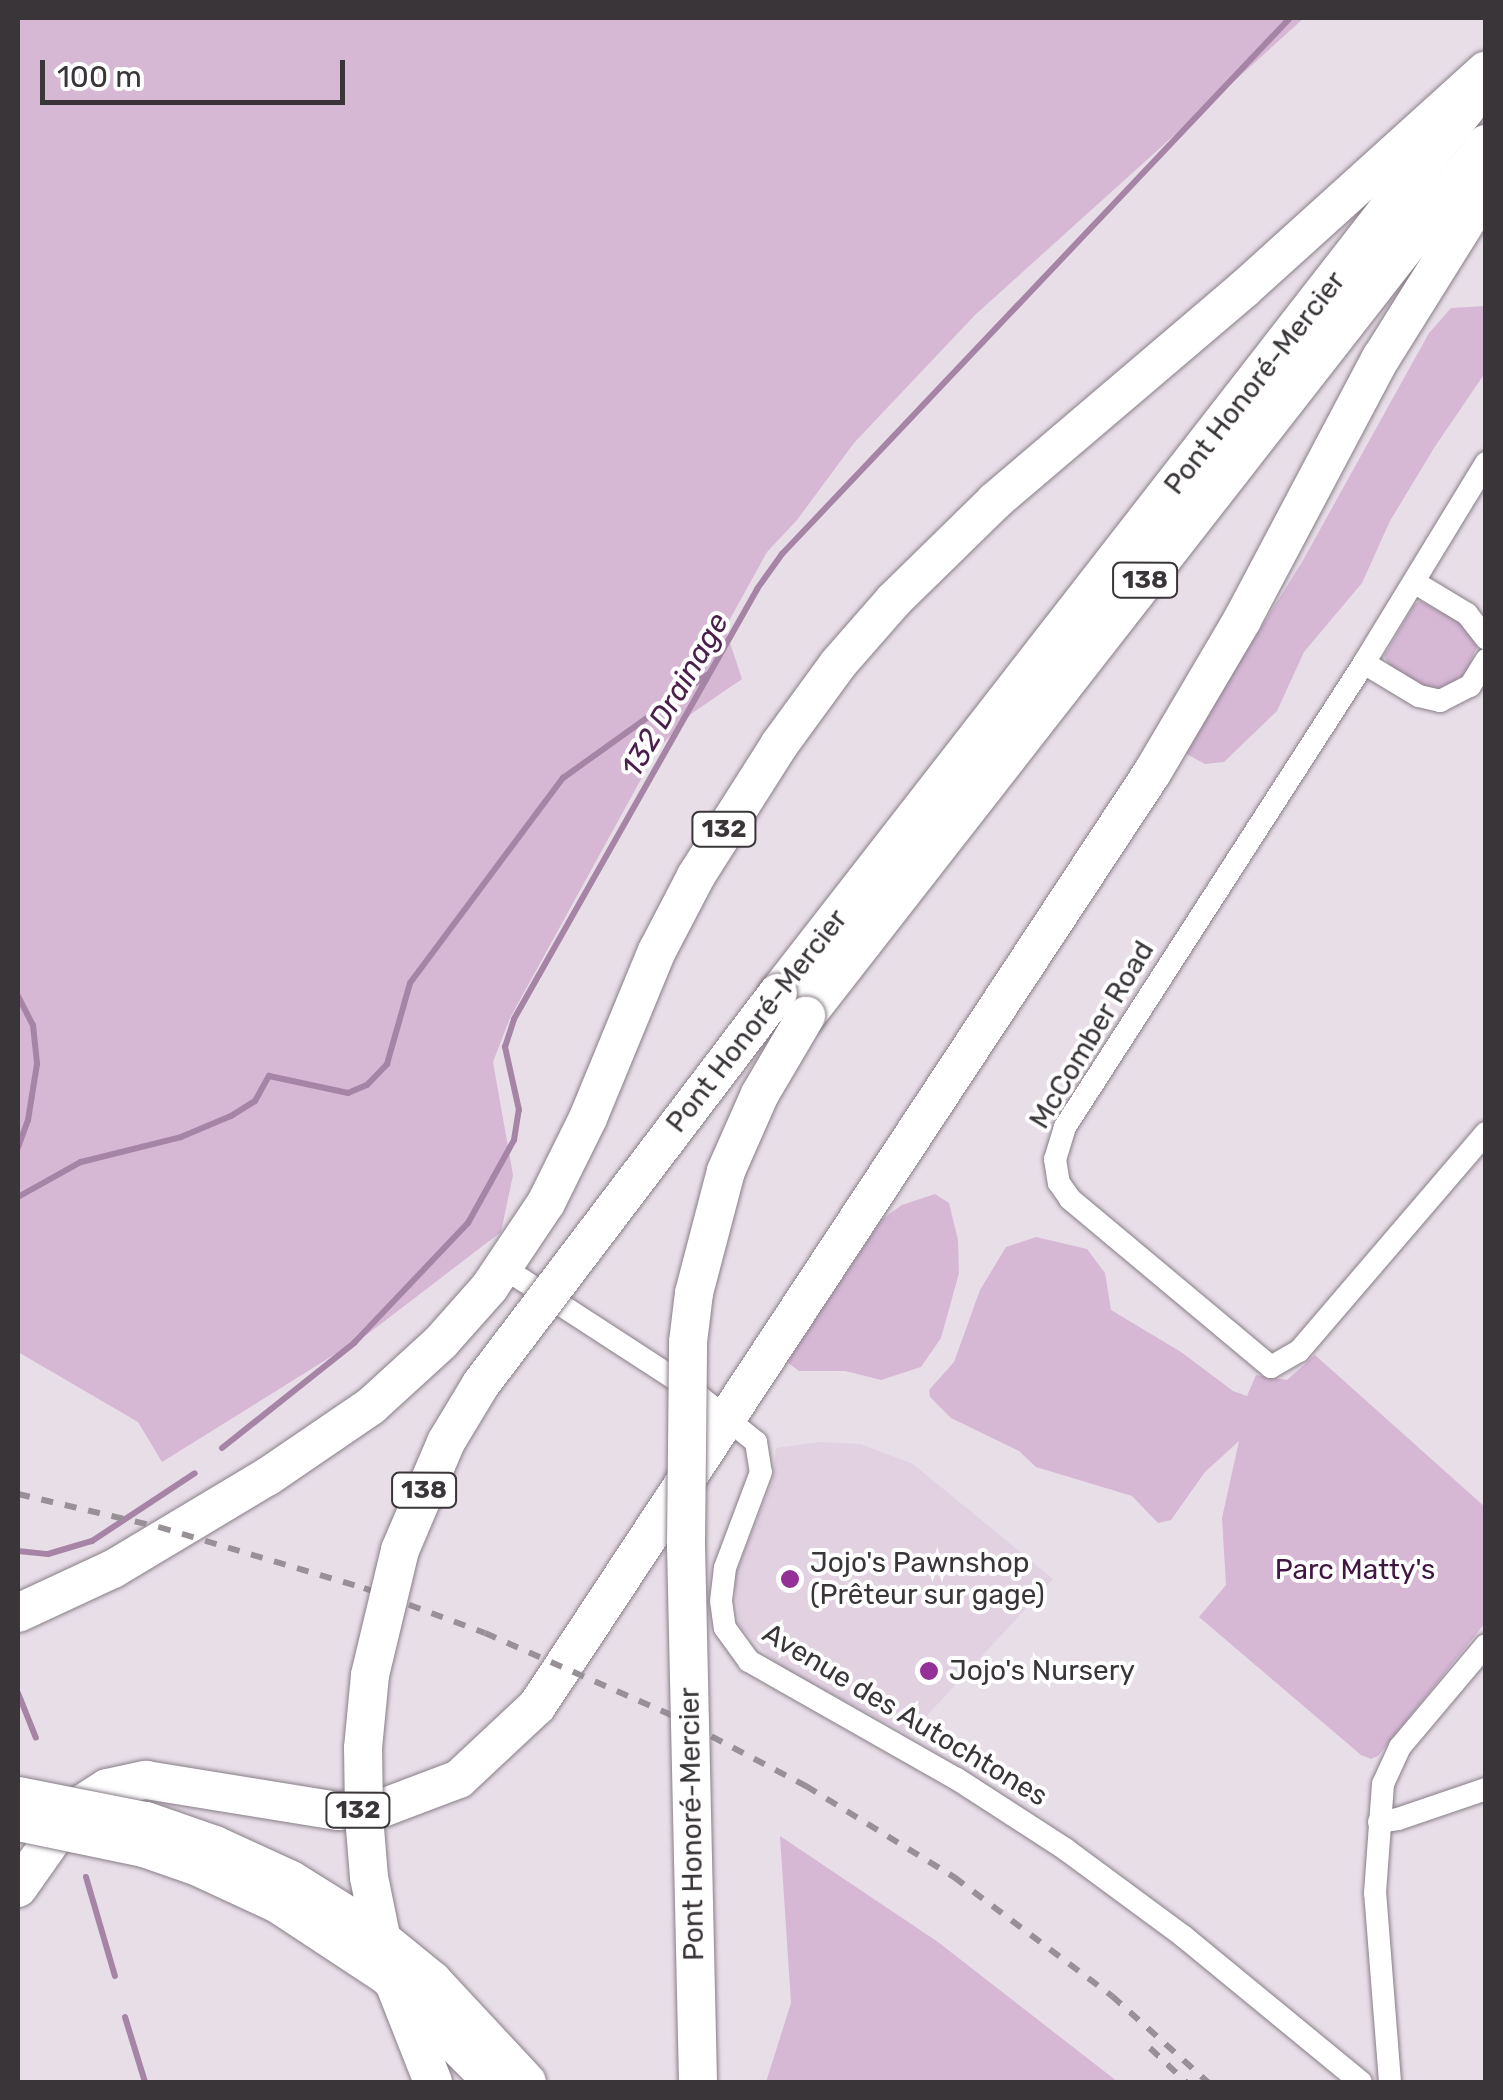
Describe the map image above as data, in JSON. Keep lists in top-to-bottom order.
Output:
{
  "streets": {
    "highway": ["Pont Honoré-Mercier", "138", "132"],
    "street": ["McComber Road", "Avenue des Autochtones"]
  },
  "crossings": [
    ["132", "Avenue des Autochtones"]
  ],
  "water": ["132 Drainage"],
  "parks": ["Parc Matty's"],
  "places": ["Jojo's Pawnshop (Prêteur sur gage)", "Jojo's Nursery"],
  "scale_bar": "100 m"
}
